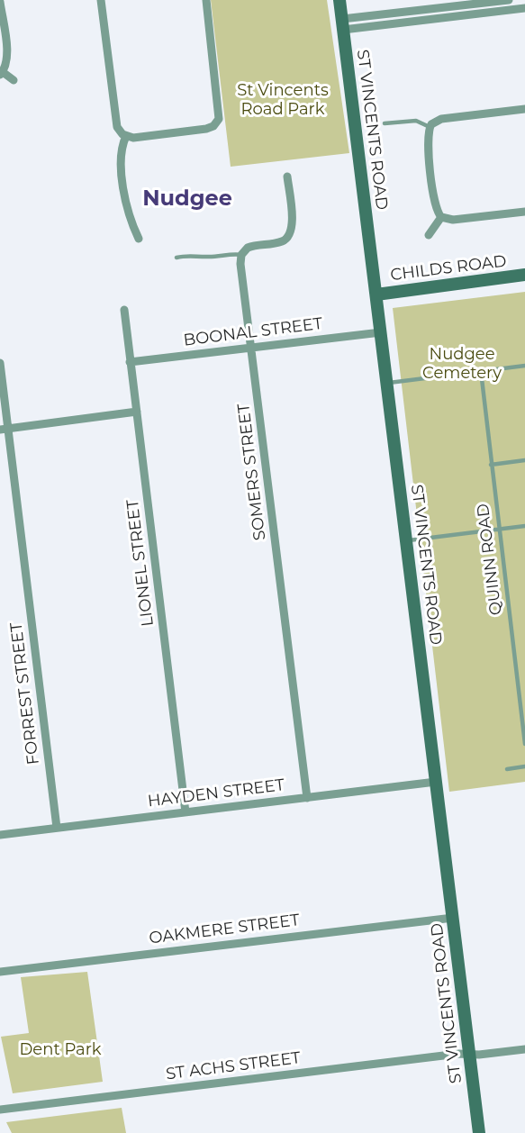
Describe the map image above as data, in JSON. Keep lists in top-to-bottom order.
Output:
{
  "streets": {
    "main road": ["ST VINCENTS ROAD", "CHILDS ROAD"],
    "street": [
      "BOONAL STREET",
      "SOMERS STREET",
      "LIONEL STREET",
      "FORREST STREET",
      "HAYDEN STREET",
      "OAKMERE STREET",
      "ST ACHS STREET"
    ],
    "lane": ["QUINN ROAD"]
  },
  "crossings": [
    ["ST VINCENTS ROAD", "CHILDS ROAD"],
    ["ST VINCENTS ROAD", "BOONAL STREET"],
    ["ST VINCENTS ROAD", "HAYDEN STREET"],
    ["ST VINCENTS ROAD", "OAKMERE STREET"],
    ["ST VINCENTS ROAD", "ST ACHS STREET"],
    ["BOONAL STREET", "SOMERS STREET"],
    ["BOONAL STREET", "LIONEL STREET"],
    ["SOMERS STREET", "HAYDEN STREET"],
    ["LIONEL STREET", "HAYDEN STREET"],
    ["FORREST STREET", "HAYDEN STREET"]
  ],
  "districts": ["Nudgee"],
  "parks": ["St Vincents Road Park", "Nudgee Cemetery", "Dent Park"]
}
